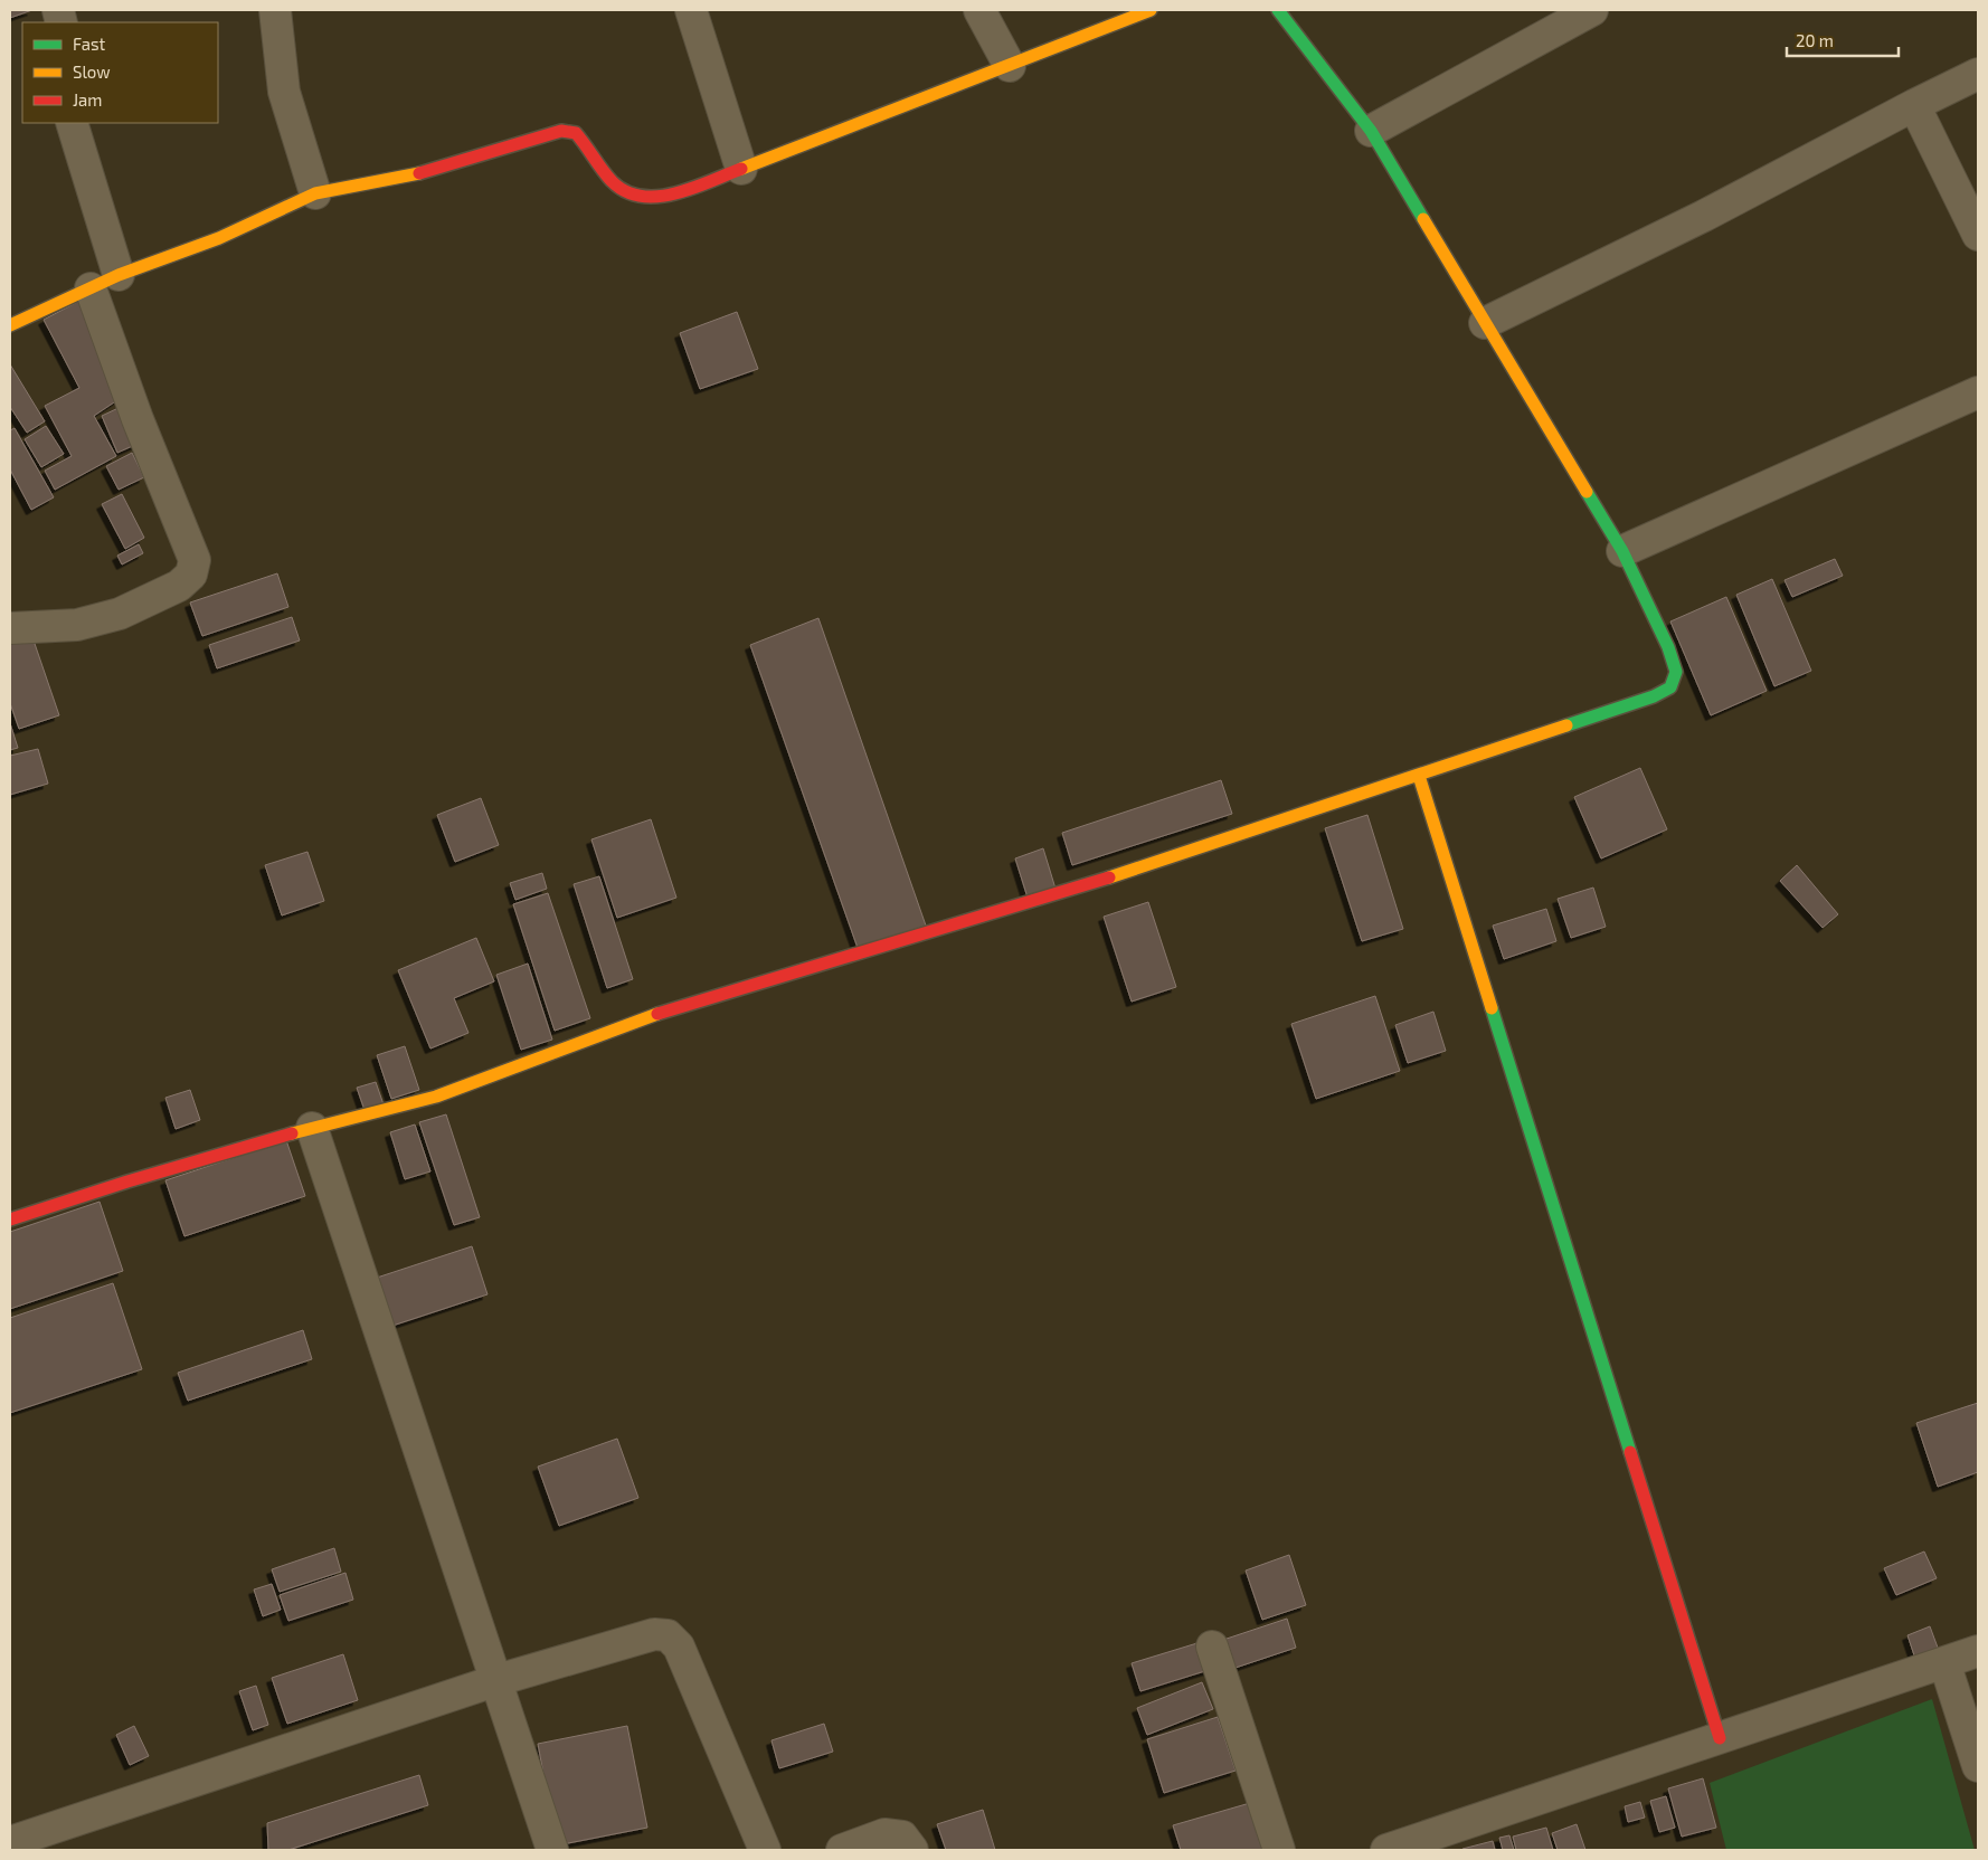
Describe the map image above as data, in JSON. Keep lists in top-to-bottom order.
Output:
{
  "legend": ["Fast", "Slow", "Jam"],
  "scale_bar": "20 m"
}
